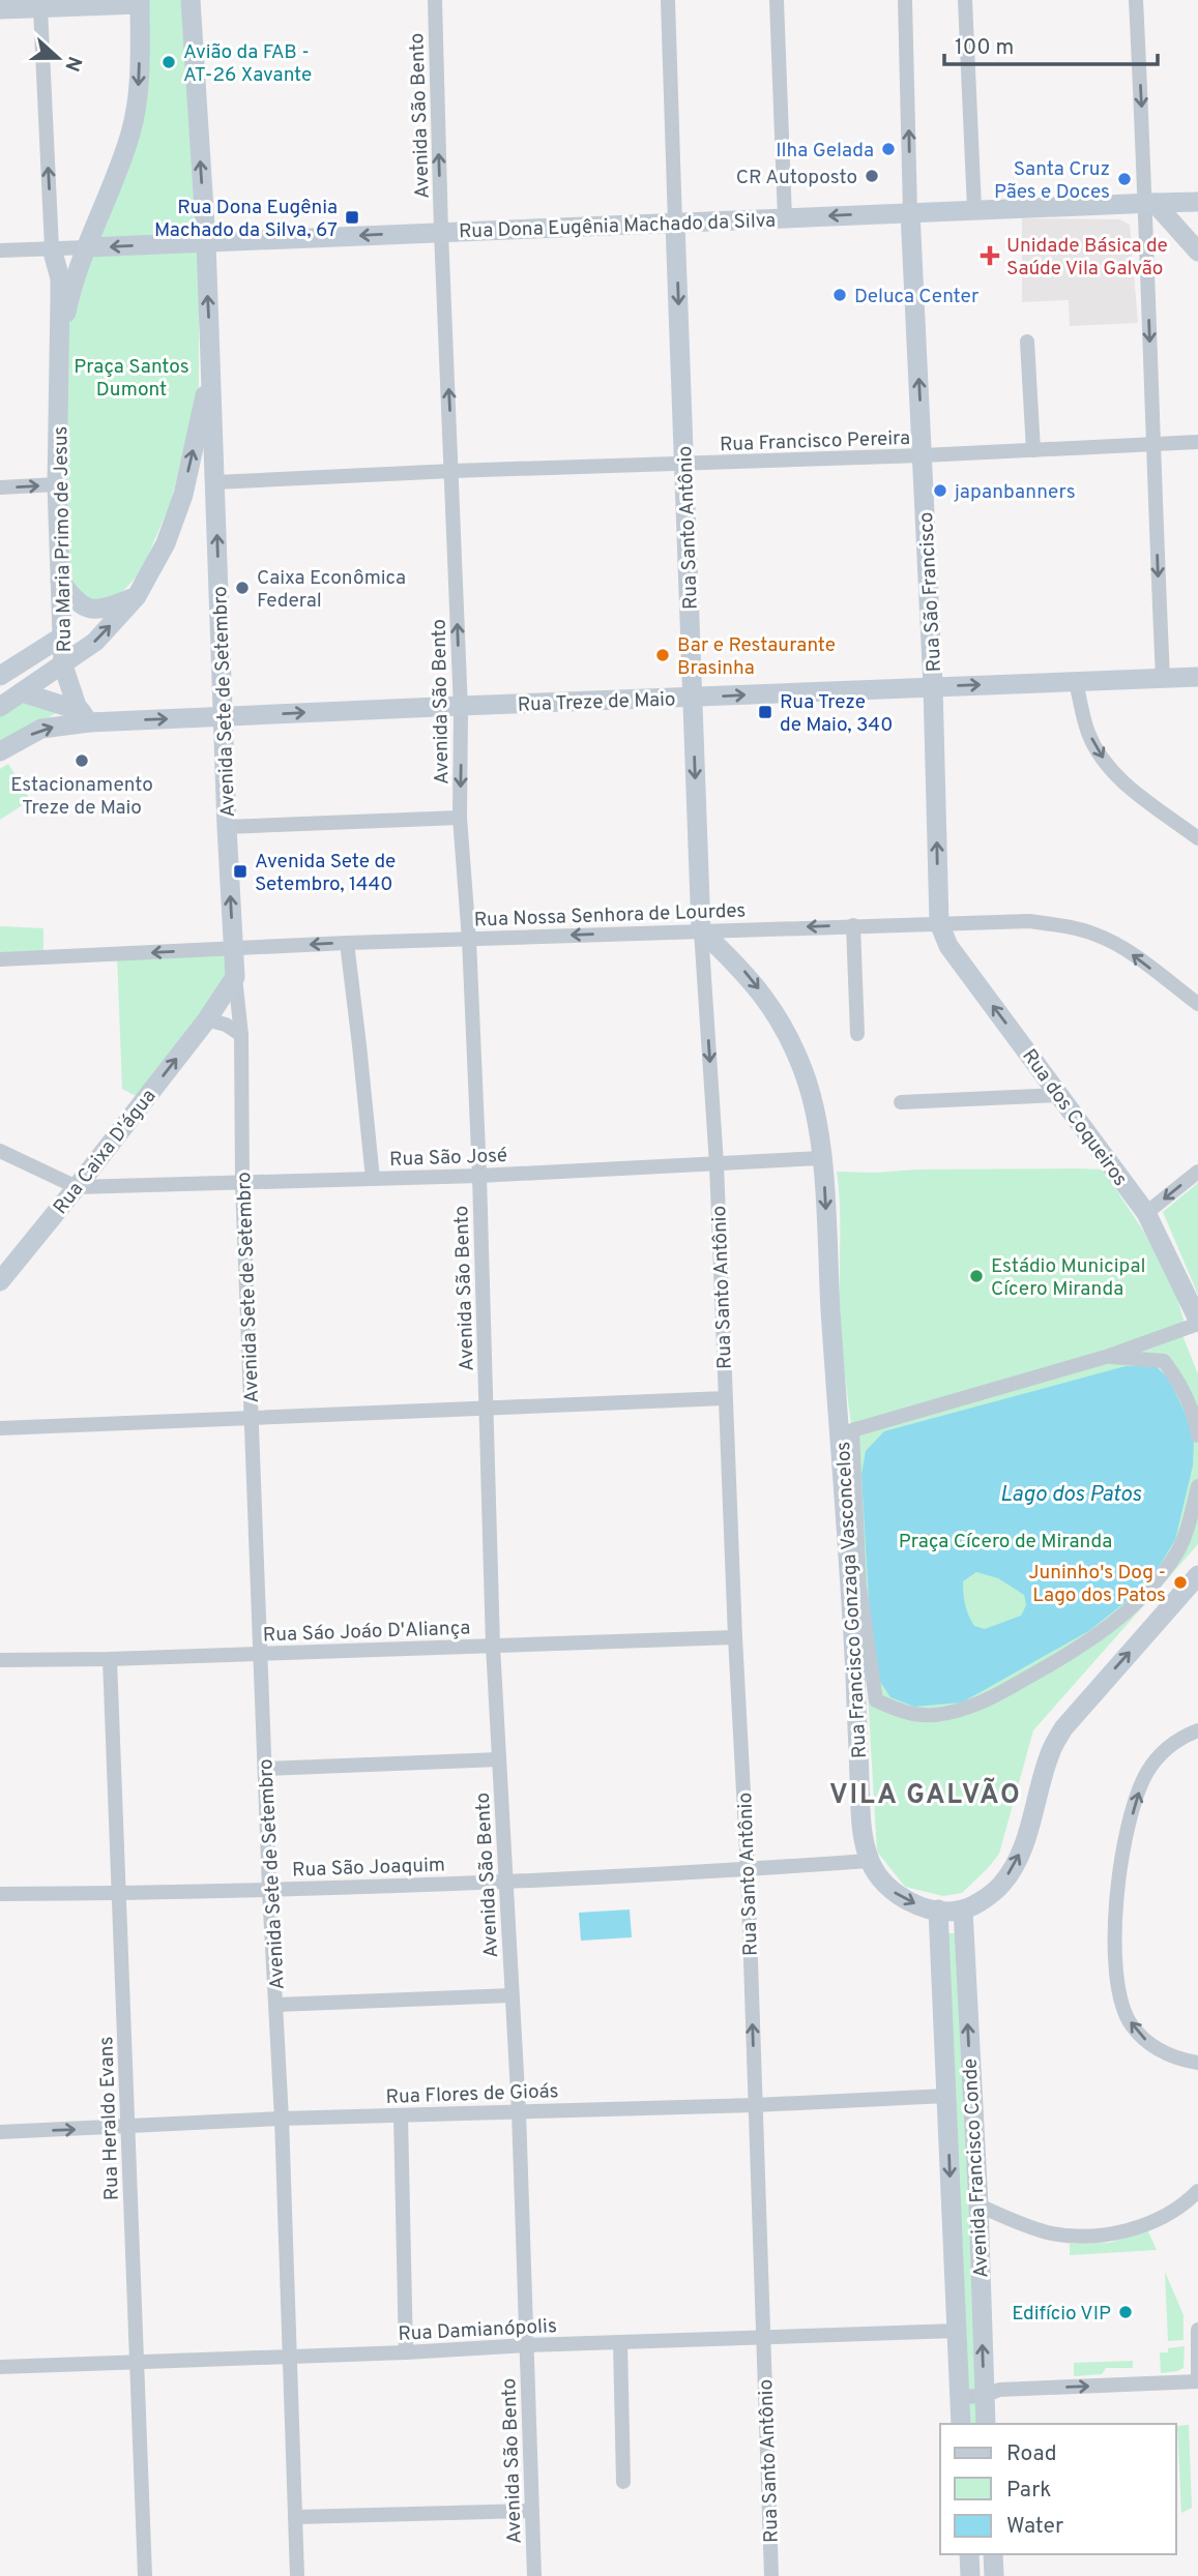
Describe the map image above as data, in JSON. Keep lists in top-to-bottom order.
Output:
{
  "streets": {
    "street": [
      "Avenida São Bento",
      "Rua Dona Eugênia Machado da Silva",
      "Rua Francisco Pereira",
      "Rua Santo Antônio",
      "Rua Maria Primo de Jesus",
      "Rua São Francisco",
      "Rua Treze de Maio",
      "Avenida Sete de Setembro",
      "Rua Nossa Senhora de Lourdes",
      "Rua dos Coqueiros",
      "Rua Caixa D'água",
      "Rua São José",
      "Rua Francisco Gonzaga Vasconcelos",
      "Rua Sáo Joáo D'Aliança",
      "Rua São Joaquim",
      "Rua Flores de Gioás",
      "Rua Heraldo Evans",
      "Avenida Francisco Conde",
      "Rua Damianópolis"
    ]
  },
  "crossings": [
    ["Avenida São Bento", "Rua Dona Eugênia Machado da Silva"],
    ["Avenida São Bento", "Rua Francisco Pereira"],
    ["Avenida São Bento", "Rua Treze de Maio"],
    ["Avenida São Bento", "Rua Nossa Senhora de Lourdes"],
    ["Avenida São Bento", "Rua São José"],
    ["Avenida São Bento", "Rua Sáo Joáo D'Aliança"],
    ["Avenida São Bento", "Rua São Joaquim"],
    ["Avenida São Bento", "Rua Flores de Gioás"],
    ["Avenida São Bento", "Rua Damianópolis"],
    ["Rua Dona Eugênia Machado da Silva", "Rua Santo Antônio"],
    ["Rua Dona Eugênia Machado da Silva", "Rua São Francisco"],
    ["Rua Dona Eugênia Machado da Silva", "Avenida Sete de Setembro"],
    ["Rua Francisco Pereira", "Rua Santo Antônio"],
    ["Rua Francisco Pereira", "Rua São Francisco"],
    ["Rua Francisco Pereira", "Avenida Sete de Setembro"],
    ["Rua Santo Antônio", "Rua Treze de Maio"],
    ["Rua Santo Antônio", "Rua Nossa Senhora de Lourdes"],
    ["Rua Santo Antônio", "Rua São José"],
    ["Rua Santo Antônio", "Rua Francisco Gonzaga Vasconcelos"],
    ["Rua Santo Antônio", "Rua Sáo Joáo D'Aliança"],
    ["Rua Santo Antônio", "Rua São Joaquim"],
    ["Rua Santo Antônio", "Rua Flores de Gioás"],
    ["Rua Santo Antônio", "Rua Damianópolis"],
    ["Rua Maria Primo de Jesus", "Rua Treze de Maio"],
    ["Rua São Francisco", "Rua Treze de Maio"],
    ["Rua São Francisco", "Rua Nossa Senhora de Lourdes"],
    ["Rua São Francisco", "Rua dos Coqueiros"],
    ["Rua Treze de Maio", "Avenida Sete de Setembro"],
    ["Avenida Sete de Setembro", "Rua Nossa Senhora de Lourdes"],
    ["Avenida Sete de Setembro", "Rua Caixa D'água"],
    ["Avenida Sete de Setembro", "Rua São José"],
    ["Avenida Sete de Setembro", "Rua Sáo Joáo D'Aliança"],
    ["Avenida Sete de Setembro", "Rua São Joaquim"],
    ["Avenida Sete de Setembro", "Rua Flores de Gioás"],
    ["Avenida Sete de Setembro", "Rua Damianópolis"],
    ["Rua Nossa Senhora de Lourdes", "Rua dos Coqueiros"],
    ["Rua Nossa Senhora de Lourdes", "Rua Francisco Gonzaga Vasconcelos"],
    ["Rua Caixa D'água", "Rua São José"],
    ["Rua São José", "Rua Francisco Gonzaga Vasconcelos"],
    ["Rua Francisco Gonzaga Vasconcelos", "Rua São Joaquim"],
    ["Rua Francisco Gonzaga Vasconcelos", "Avenida Francisco Conde"],
    ["Rua Sáo Joáo D'Aliança", "Rua Heraldo Evans"],
    ["Rua São Joaquim", "Rua Heraldo Evans"],
    ["Rua Flores de Gioás", "Rua Heraldo Evans"],
    ["Rua Flores de Gioás", "Avenida Francisco Conde"],
    ["Rua Heraldo Evans", "Rua Damianópolis"],
    ["Avenida Francisco Conde", "Rua Damianópolis"]
  ],
  "one_way": [
    "Rua Dona Eugênia Machado da Silva",
    "Rua Nossa Senhora de Lourdes",
    "Rua dos Coqueiros",
    "Rua Caixa D'água",
    "Rua Francisco Gonzaga Vasconcelos"
  ],
  "districts": ["VILA GALVÃO"],
  "water": ["Lago dos Patos"],
  "parks": ["Praça Santos Dumont", "Praça Cícero de Miranda"],
  "places": {
    "other": [
      "Avião da FAB - AT-26 Xavante",
      "Ilha Gelada",
      "CR Autoposto",
      "Santa Cruz Pães e Doces",
      "Deluca Center",
      "japanbanners",
      "Caixa Econômica Federal",
      "Bar e Restaurante Brasinha",
      "Estacionamento Treze de Maio",
      "Estádio Municipal Cícero Miranda",
      "Juninho's Dog - Lago dos Patos",
      "Edifício VIP"
    ],
    "transit": ["Rua Dona Eugênia Machado da Silva, 67", "Rua Treze de Maio, 340", "Avenida Sete de Setembro, 1440"],
    "health": ["Unidade Básica de Saúde Vila Galvão"]
  },
  "legend": ["Road", "Park", "Water"],
  "scale_bar": "100 m",
  "north": "right"
}
